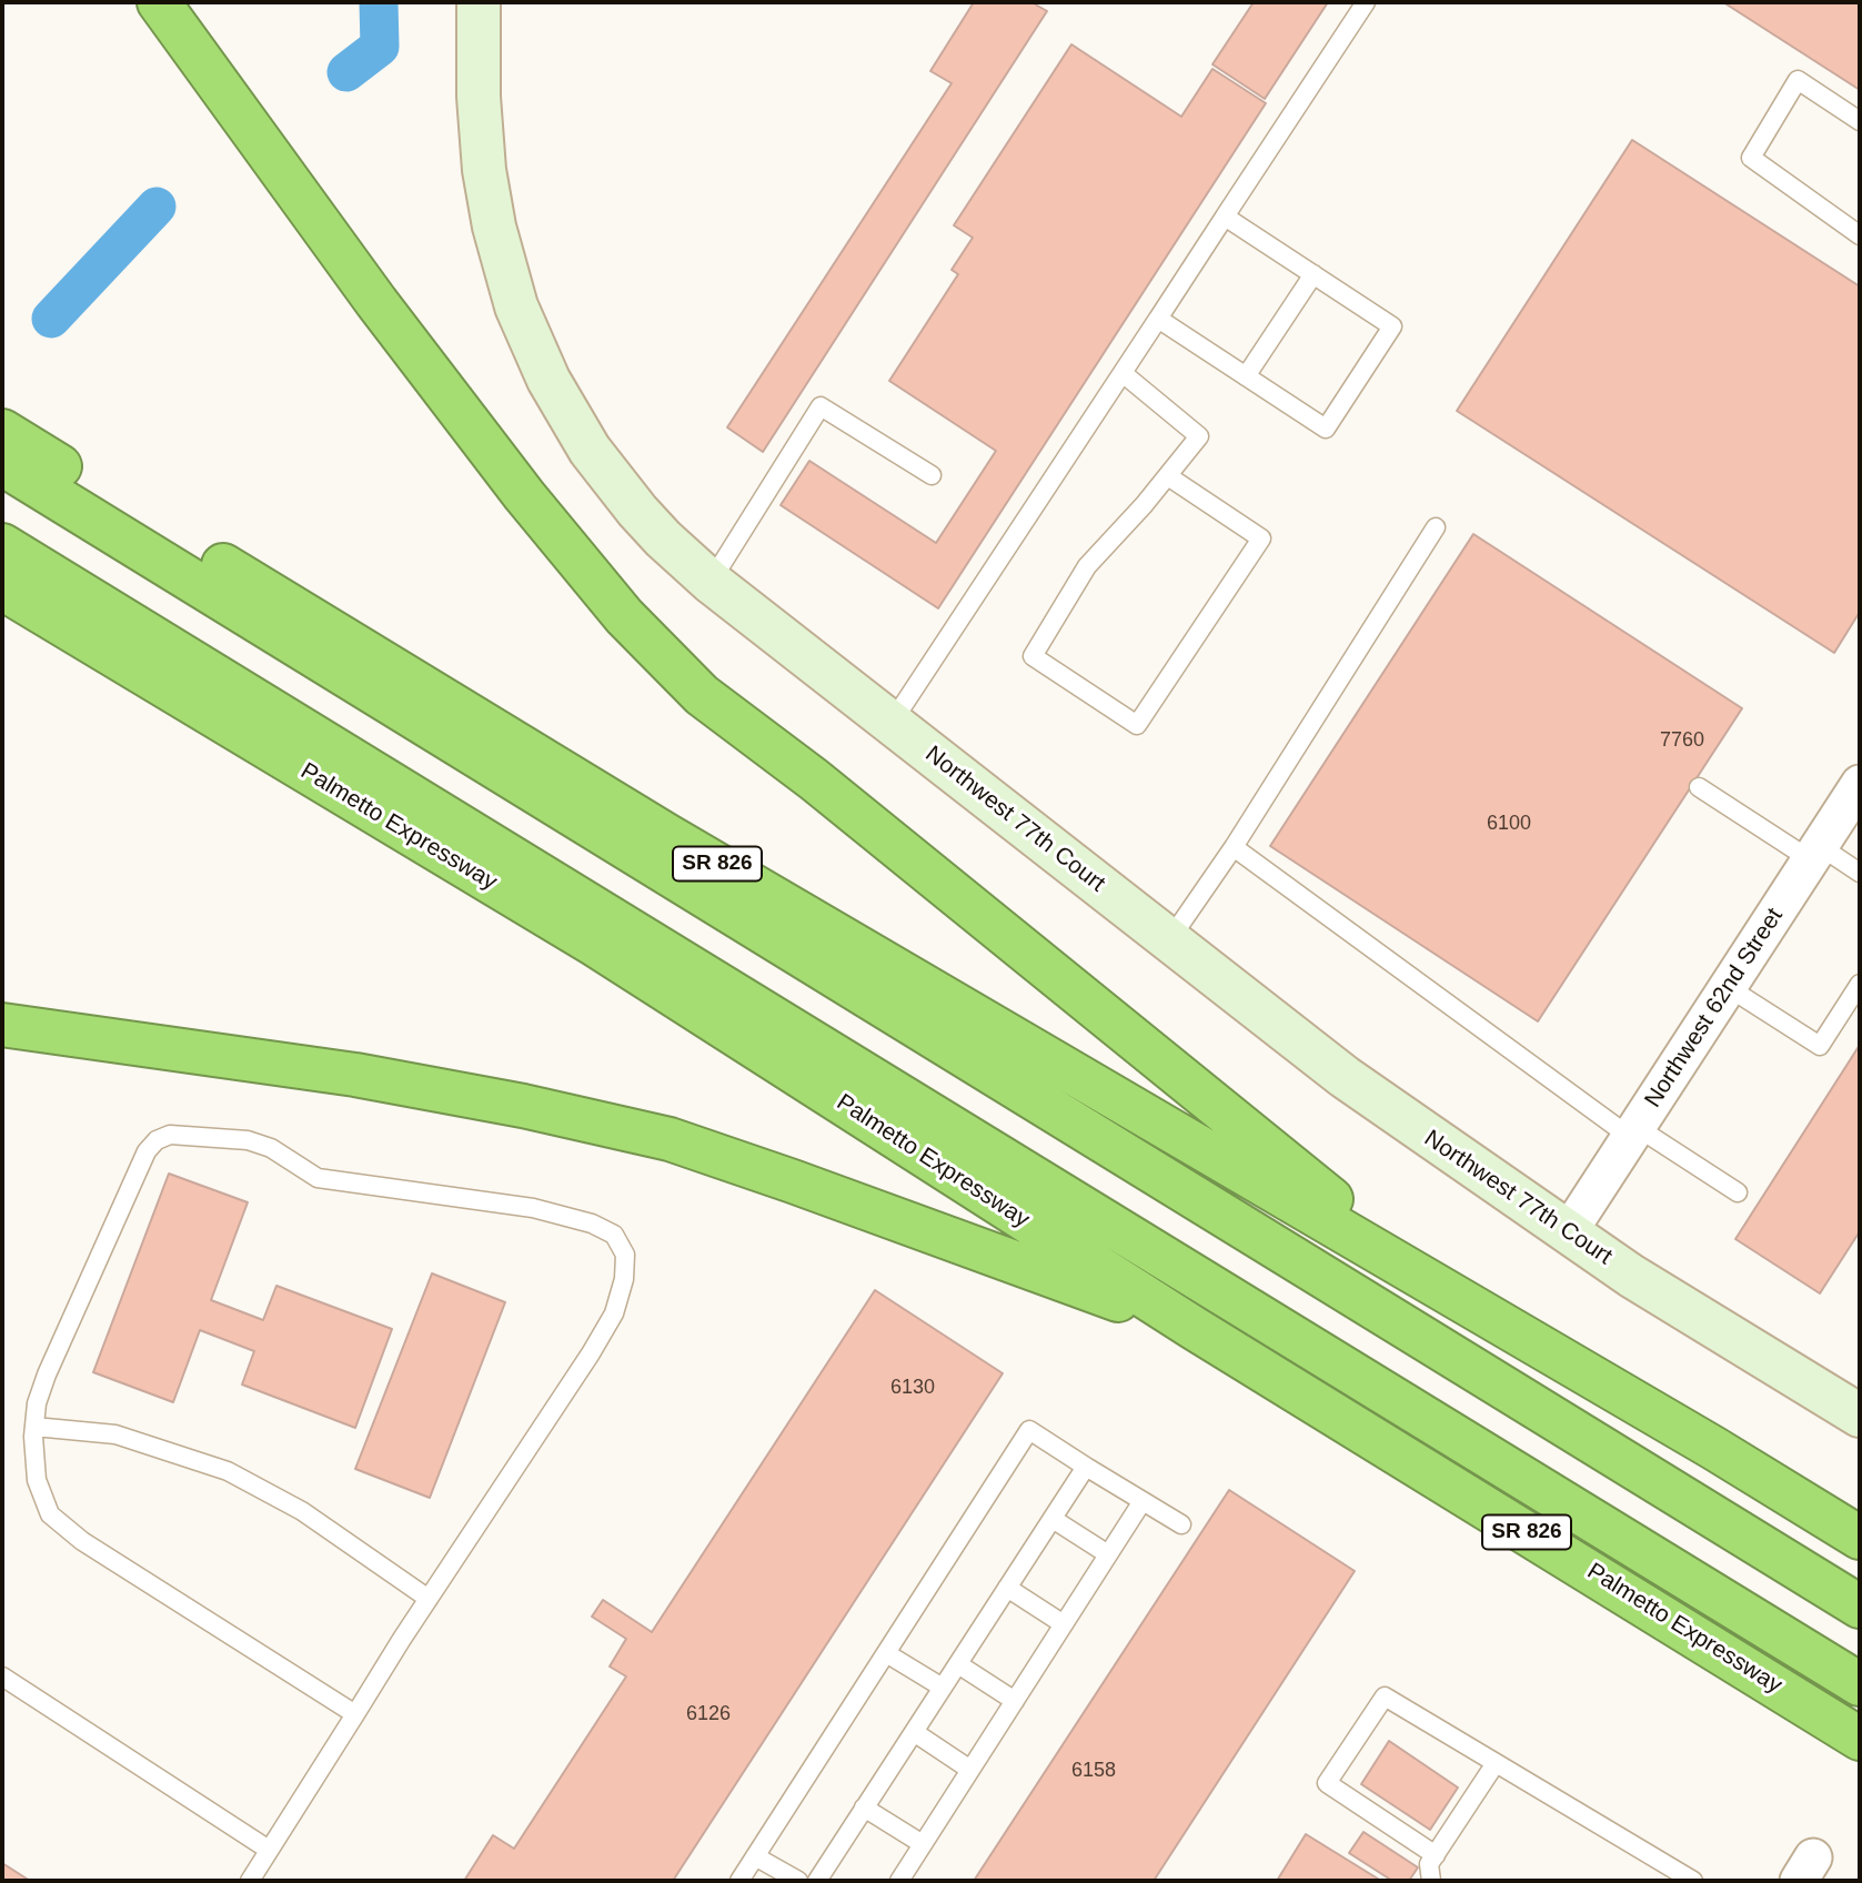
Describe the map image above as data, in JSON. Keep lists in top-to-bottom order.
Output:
{
  "streets": {
    "highway": ["Palmetto Expressway", "SR 826"],
    "street": ["Northwest 77th Court", "Northwest 62nd Street"]
  },
  "crossings": [
    ["Northwest 77th Court", "Northwest 62nd Street"]
  ],
  "house_numbers": [
    "7760",
    "6100",
    "6130",
    "6126",
    "6158"
  ]
}
